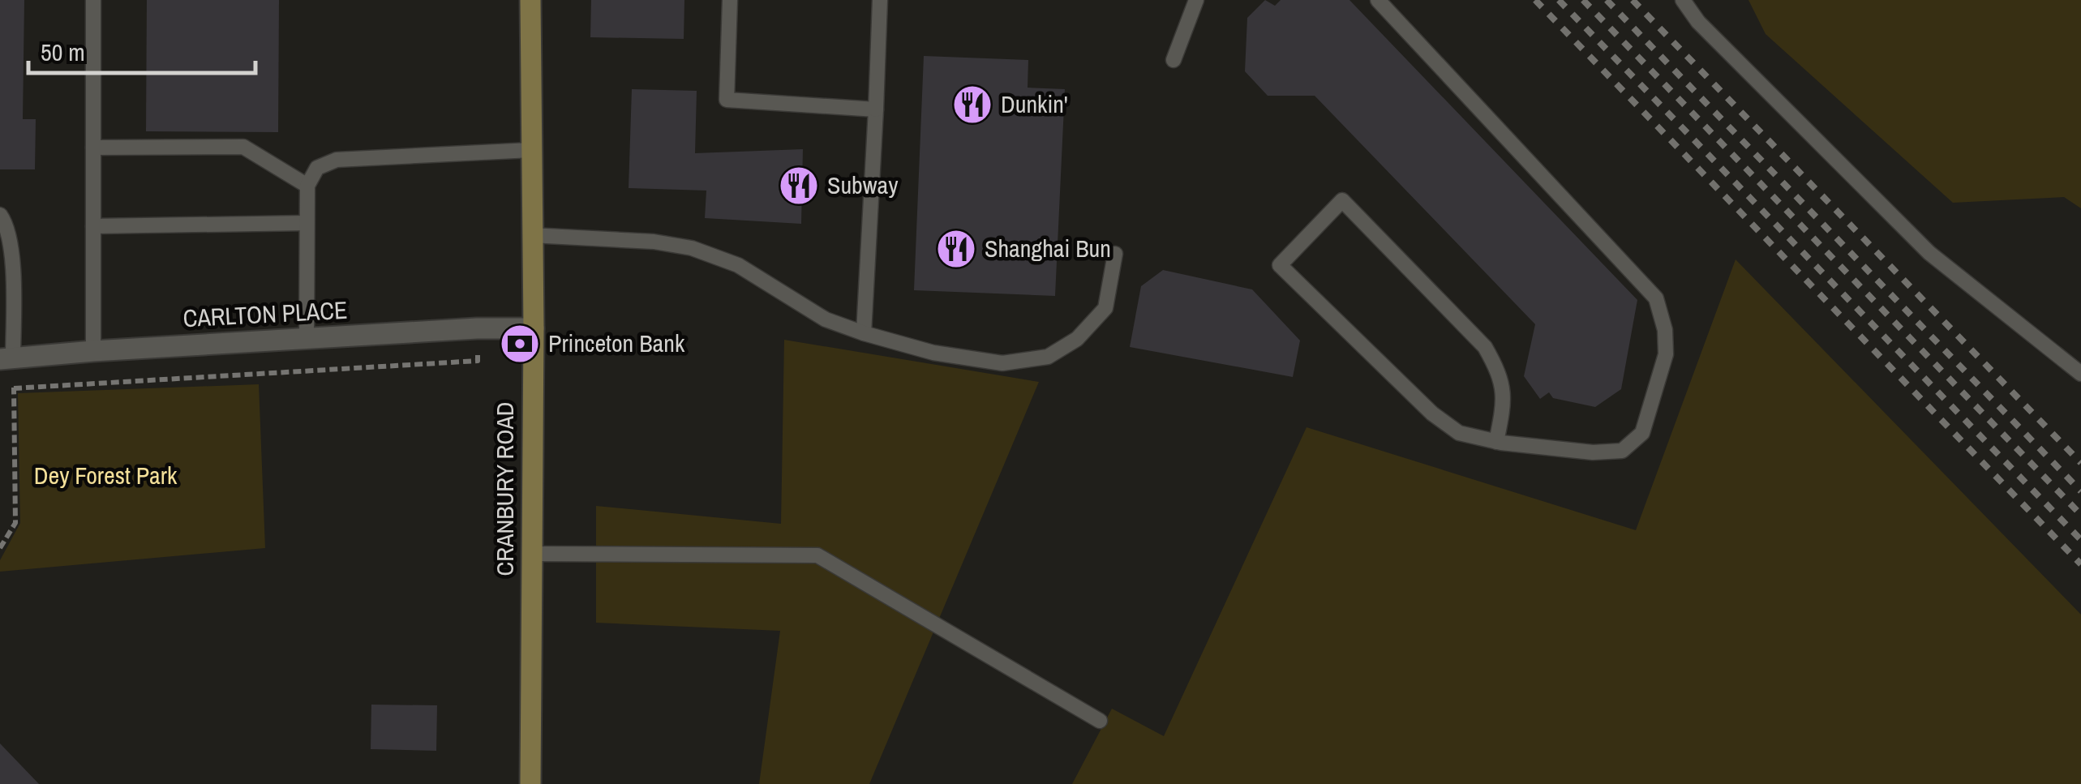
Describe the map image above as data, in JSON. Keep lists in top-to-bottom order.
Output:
{
  "streets": {
    "street": ["CARLTON PLACE", "CRANBURY ROAD"]
  },
  "crossings": [
    ["CARLTON PLACE", "CRANBURY ROAD"]
  ],
  "parks": ["Dey Forest Park"],
  "places": {
    "restaurant": ["Dunkin'", "Subway", "Shanghai Bun"],
    "bank": ["Princeton Bank"]
  },
  "scale_bar": "50 m"
}
